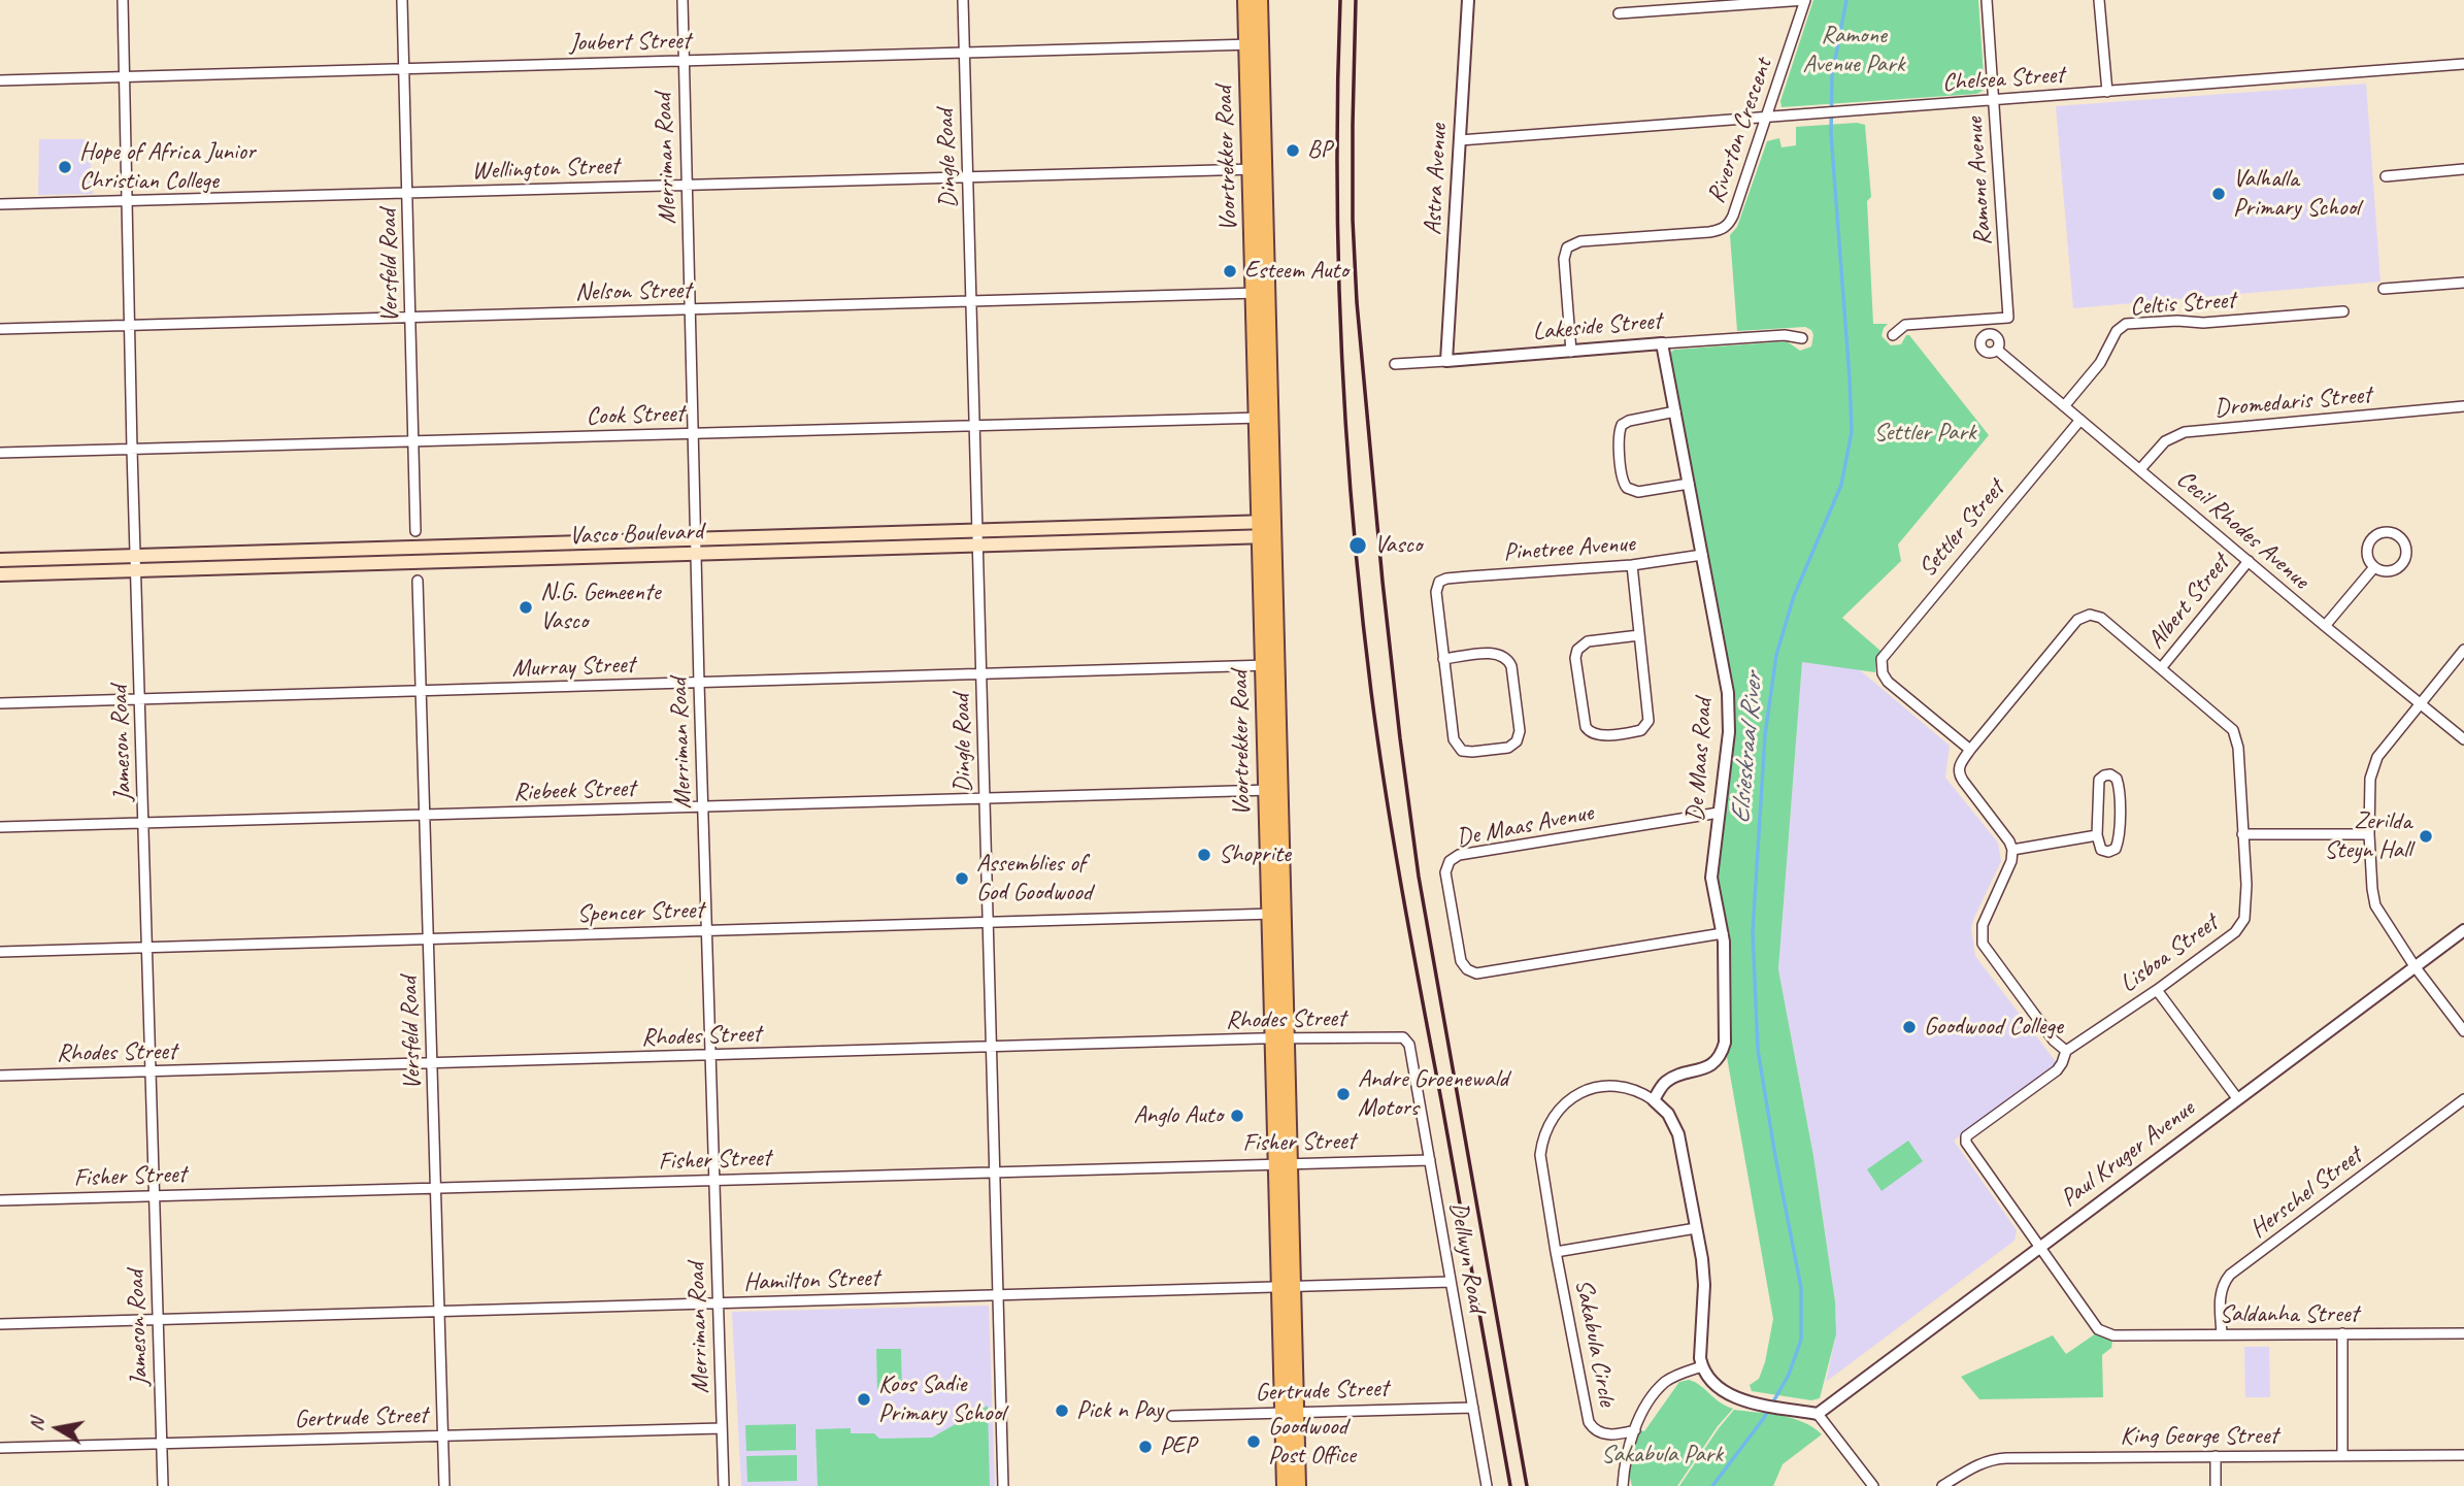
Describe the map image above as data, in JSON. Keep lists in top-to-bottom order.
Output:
{
  "streets": {
    "main road": ["Voortrekker Road", "Vasco Boulevard"],
    "street": [
      "Joubert Street",
      "Chelsea Street",
      "Riverton Crescent",
      "Merriman Road",
      "Dingle Road",
      "Wellington Street",
      "Astra Avenue",
      "Ramone Avenue",
      "Versfeld Road",
      "Nelson Street",
      "Celtis Street",
      "Lakeside Street",
      "Dromedaris Street",
      "Cook Street",
      "Settler Street",
      "Cecil Rhodes Avenue",
      "Pinetree Avenue",
      "Albert Street",
      "Murray Street",
      "Jameson Road",
      "De Maas Road",
      "Riebeek Street",
      "De Maas Avenue",
      "Spencer Street",
      "Lisboa Street",
      "Rhodes Street",
      "Fisher Street",
      "Paul Kruger Avenue",
      "Herschel Street",
      "Dellwyn Road",
      "Hamilton Street",
      "Saldanha Street",
      "Sakabula Circle",
      "Gertrude Street",
      "King George Street"
    ]
  },
  "crossings": [
    ["Joubert Street", "Merriman Road"],
    ["Joubert Street", "Dingle Road"],
    ["Joubert Street", "Voortrekker Road"],
    ["Joubert Street", "Versfeld Road"],
    ["Joubert Street", "Jameson Road"],
    ["Chelsea Street", "Riverton Crescent"],
    ["Chelsea Street", "Astra Avenue"],
    ["Chelsea Street", "Ramone Avenue"],
    ["Riverton Crescent", "Lakeside Street"],
    ["Merriman Road", "Wellington Street"],
    ["Merriman Road", "Nelson Street"],
    ["Merriman Road", "Cook Street"],
    ["Merriman Road", "Vasco Boulevard"],
    ["Merriman Road", "Murray Street"],
    ["Merriman Road", "Riebeek Street"],
    ["Merriman Road", "Spencer Street"],
    ["Merriman Road", "Rhodes Street"],
    ["Merriman Road", "Fisher Street"],
    ["Merriman Road", "Hamilton Street"],
    ["Merriman Road", "Gertrude Street"],
    ["Dingle Road", "Wellington Street"],
    ["Dingle Road", "Nelson Street"],
    ["Dingle Road", "Cook Street"],
    ["Dingle Road", "Vasco Boulevard"],
    ["Dingle Road", "Murray Street"],
    ["Dingle Road", "Riebeek Street"],
    ["Dingle Road", "Spencer Street"],
    ["Dingle Road", "Rhodes Street"],
    ["Dingle Road", "Fisher Street"],
    ["Dingle Road", "Hamilton Street"],
    ["Voortrekker Road", "Wellington Street"],
    ["Voortrekker Road", "Nelson Street"],
    ["Voortrekker Road", "Cook Street"],
    ["Voortrekker Road", "Vasco Boulevard"],
    ["Voortrekker Road", "Murray Street"],
    ["Voortrekker Road", "Riebeek Street"],
    ["Voortrekker Road", "Spencer Street"],
    ["Voortrekker Road", "Rhodes Street"],
    ["Voortrekker Road", "Fisher Street"],
    ["Voortrekker Road", "Hamilton Street"],
    ["Voortrekker Road", "Gertrude Street"],
    ["Wellington Street", "Versfeld Road"],
    ["Wellington Street", "Jameson Road"],
    ["Astra Avenue", "Lakeside Street"],
    ["Versfeld Road", "Nelson Street"],
    ["Versfeld Road", "Cook Street"],
    ["Versfeld Road", "Murray Street"],
    ["Versfeld Road", "Riebeek Street"],
    ["Versfeld Road", "Spencer Street"],
    ["Versfeld Road", "Rhodes Street"],
    ["Versfeld Road", "Fisher Street"],
    ["Versfeld Road", "Hamilton Street"],
    ["Versfeld Road", "Gertrude Street"],
    ["Nelson Street", "Jameson Road"],
    ["Celtis Street", "Cecil Rhodes Avenue"],
    ["Lakeside Street", "De Maas Road"],
    ["Dromedaris Street", "Cecil Rhodes Avenue"],
    ["Cook Street", "Jameson Road"],
    ["Settler Street", "Cecil Rhodes Avenue"],
    ["Settler Street", "Lisboa Street"],
    ["Cecil Rhodes Avenue", "Albert Street"],
    ["Vasco Boulevard", "Jameson Road"],
    ["Pinetree Avenue", "De Maas Road"],
    ["Albert Street", "Lisboa Street"],
    ["Murray Street", "Jameson Road"],
    ["Jameson Road", "Riebeek Street"],
    ["Jameson Road", "Spencer Street"],
    ["Jameson Road", "Rhodes Street"],
    ["Jameson Road", "Fisher Street"],
    ["Jameson Road", "Hamilton Street"],
    ["Jameson Road", "Gertrude Street"],
    ["De Maas Road", "De Maas Avenue"],
    ["De Maas Road", "Sakabula Circle"],
    ["Lisboa Street", "Paul Kruger Avenue"],
    ["Lisboa Street", "Saldanha Street"],
    ["Rhodes Street", "Dellwyn Road"],
    ["Fisher Street", "Dellwyn Road"],
    ["Paul Kruger Avenue", "Saldanha Street"],
    ["Herschel Street", "Saldanha Street"],
    ["Dellwyn Road", "Hamilton Street"],
    ["Dellwyn Road", "Gertrude Street"]
  ],
  "water": ["Elsieskraal River"],
  "parks": ["Ramone Avenue Park", "Settler Park", "Sakabula Park"],
  "places": [
    "BP",
    "Hope of Africa Junior Christian College",
    "Valhalla Primary School",
    "Esteem Auto",
    "Vasco",
    "N.G. Gemeente Vasco",
    "Zerilda Steyn Hall",
    "Shoprite",
    "Assemblies of God Goodwood",
    "Goodwood College",
    "Andre Groenewald Motors",
    "Anglo Auto",
    "Koos Sadie Primary School",
    "Pick n Pay",
    "Goodwood Post Office",
    "PEP"
  ],
  "north": "left"
}
